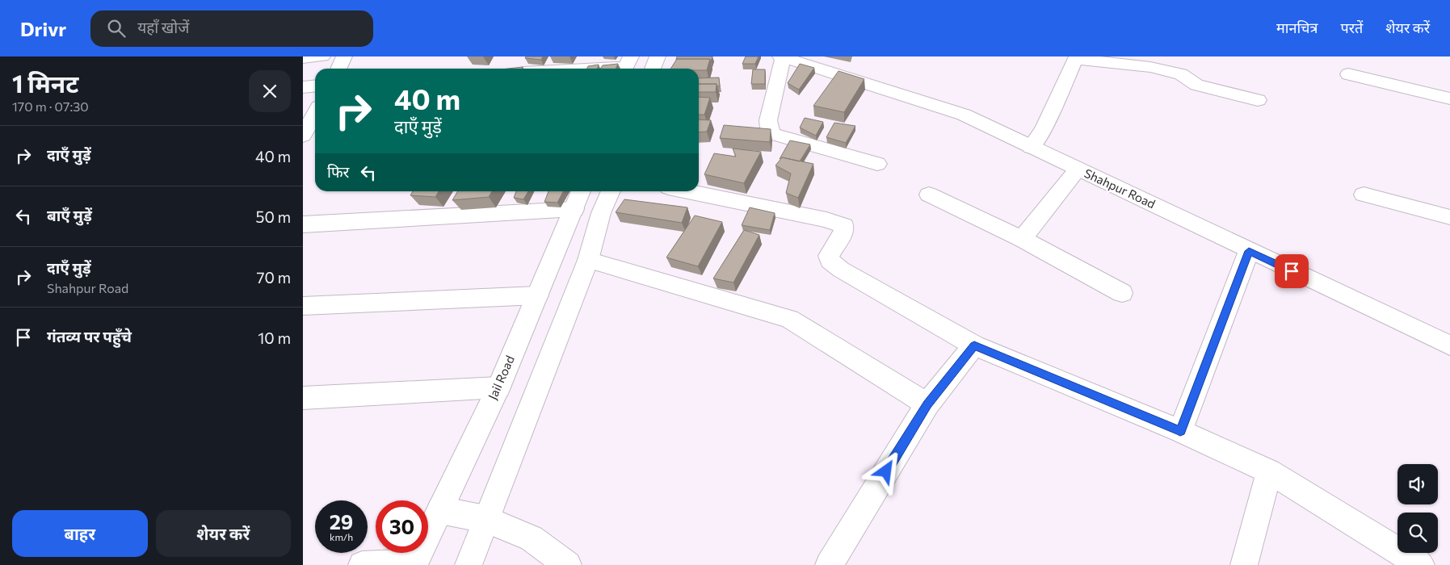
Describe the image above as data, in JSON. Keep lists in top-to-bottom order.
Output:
{
  "streets": {
    "street": ["Shahpur Road", "Jail Road"]
  },
  "page": {
    "header": "Drivr",
    "search": "यहाँ खोजें",
    "nav": ["मानचित्र", "परतें", "शेयर करें"],
    "heading": ["1 मिनट", "170 m · 07:30"],
    "turn": ["40 m", "दाएँ मुड़ें"],
    "list": [
      {
        "name": "दाएँ मुड़ें",
        "value": "40 m"
      },
      {
        "name": "बाएँ मुड़ें",
        "value": "50 m"
      },
      {
        "name": "दाएँ मुड़ें",
        "note": "Shahpur Road",
        "value": "70 m"
      },
      {
        "name": "गंतव्य पर पहुँचे",
        "value": "10 m"
      }
    ],
    "then": "फिर",
    "speed": "29 km/h",
    "limit": "30",
    "buttons": ["बाहर", "शेयर करें"]
  }
}
